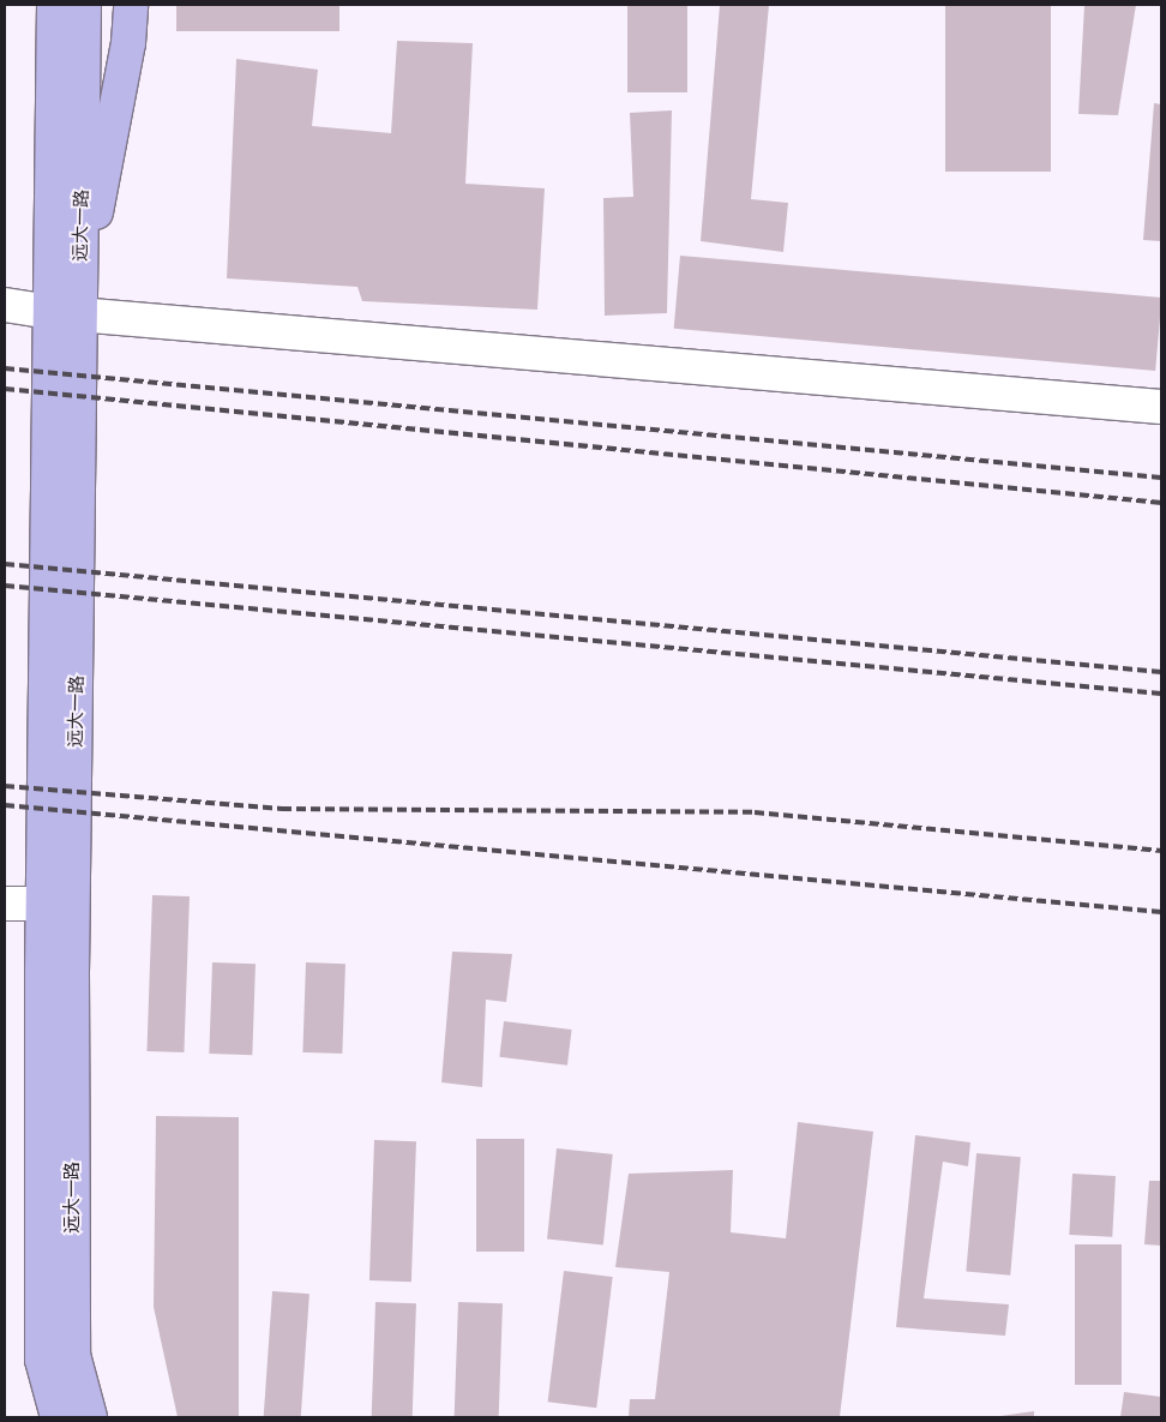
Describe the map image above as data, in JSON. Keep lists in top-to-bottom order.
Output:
{
  "streets": {
    "main road": ["远大一路"]
  }
}
